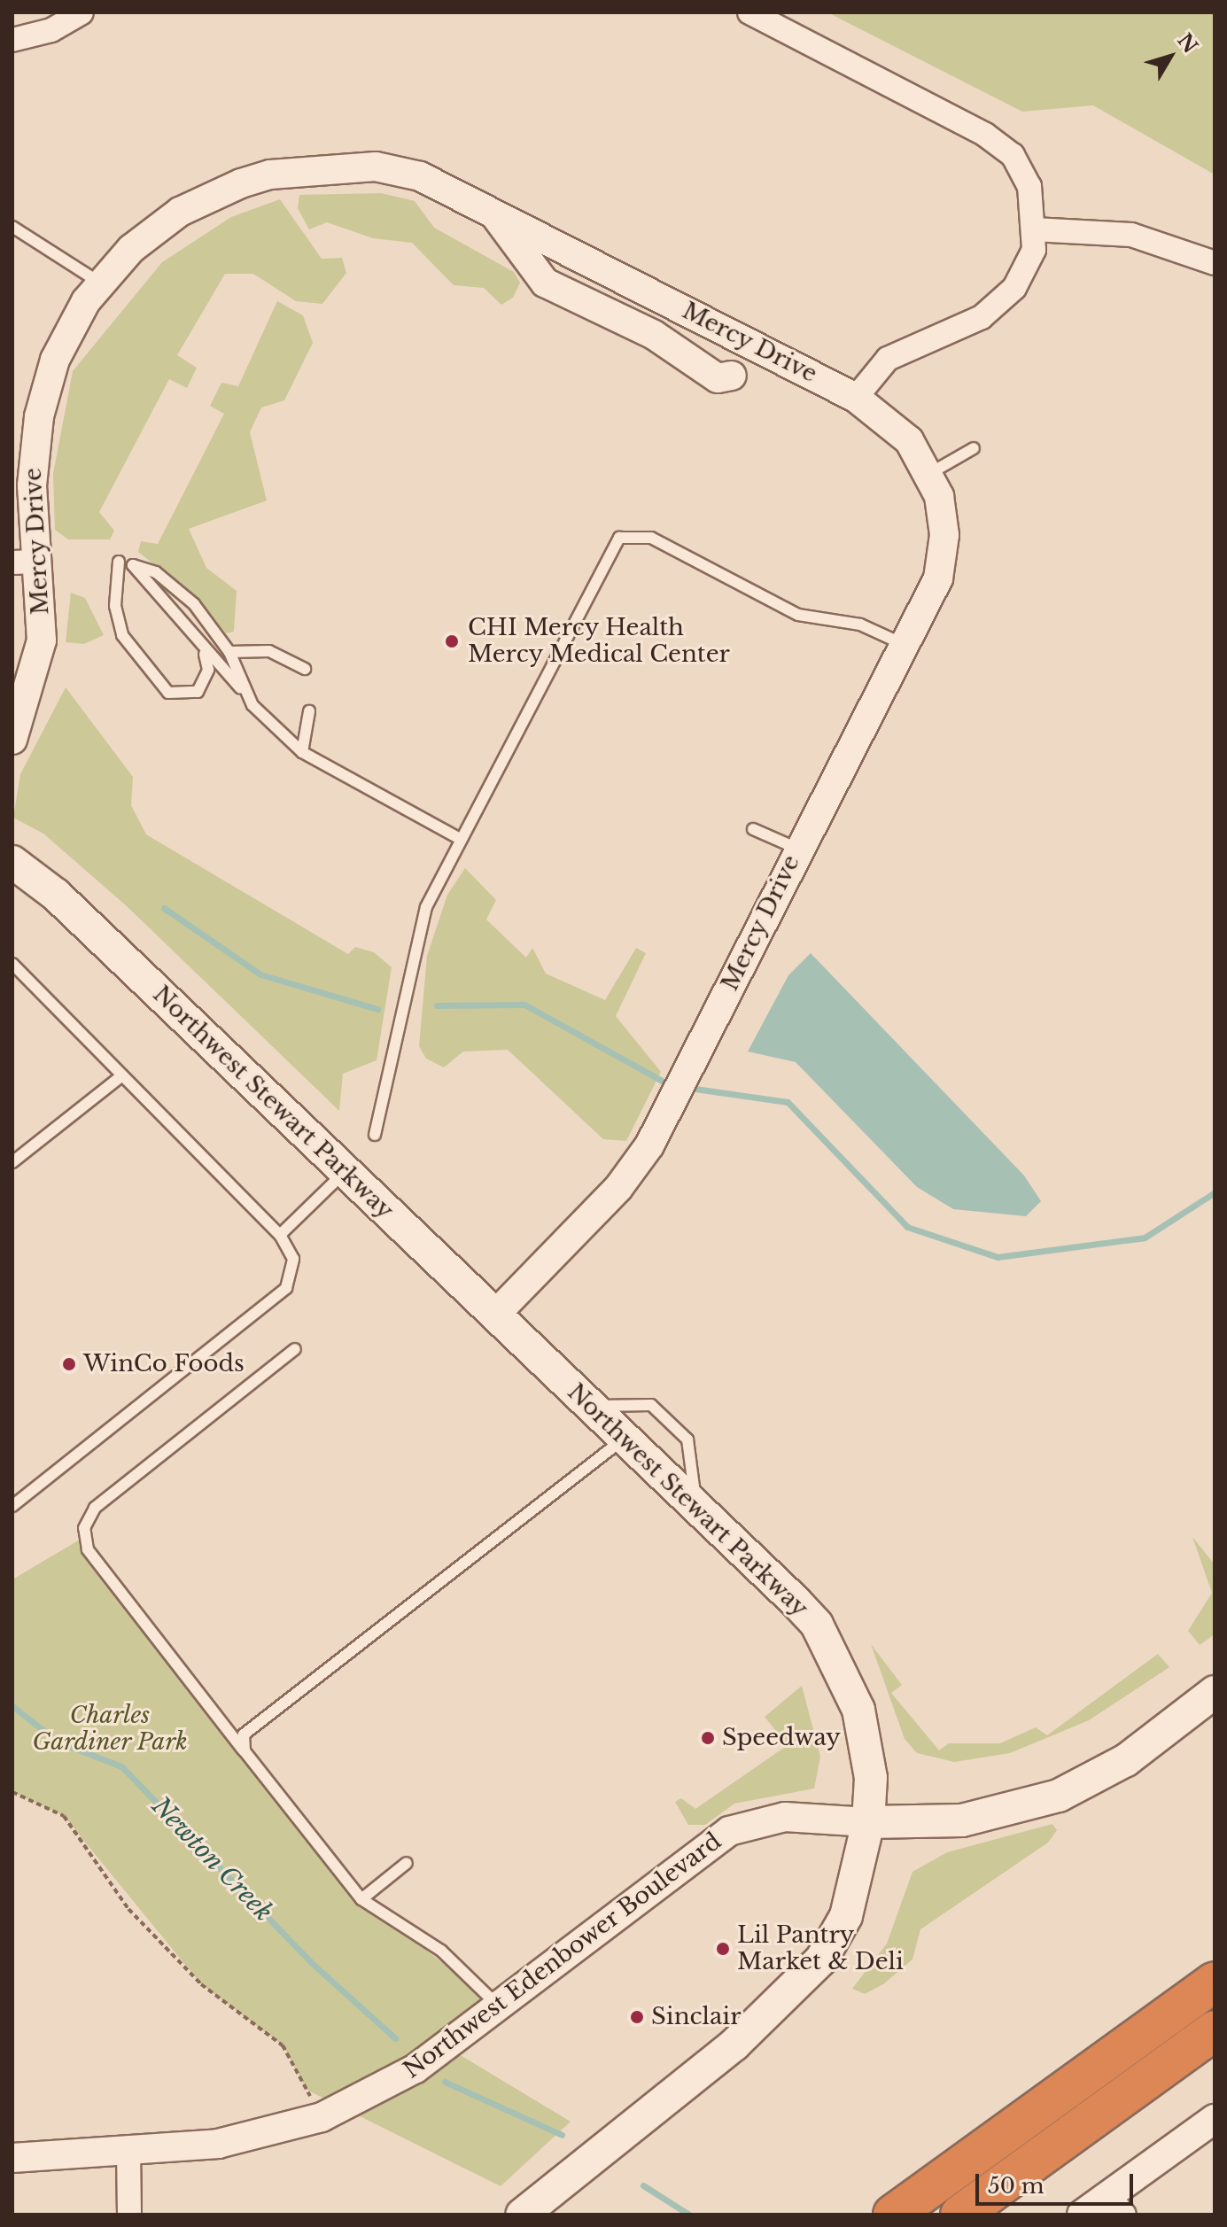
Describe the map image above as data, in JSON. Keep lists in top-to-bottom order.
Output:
{
  "streets": {
    "main road": ["Northwest Stewart Parkway", "Northwest Edenbower Boulevard"],
    "street": ["Mercy Drive"]
  },
  "crossings": [
    ["Mercy Drive", "Northwest Stewart Parkway"],
    ["Northwest Stewart Parkway", "Northwest Edenbower Boulevard"]
  ],
  "water": ["Newton Creek"],
  "parks": ["Charles Gardiner Park"],
  "places": [
    "CHI Mercy Health Mercy Medical Center",
    "WinCo Foods",
    "Speedway",
    "Lil Pantry Market & Deli",
    "Sinclair"
  ],
  "scale_bar": "50 m",
  "north": "top right"
}
